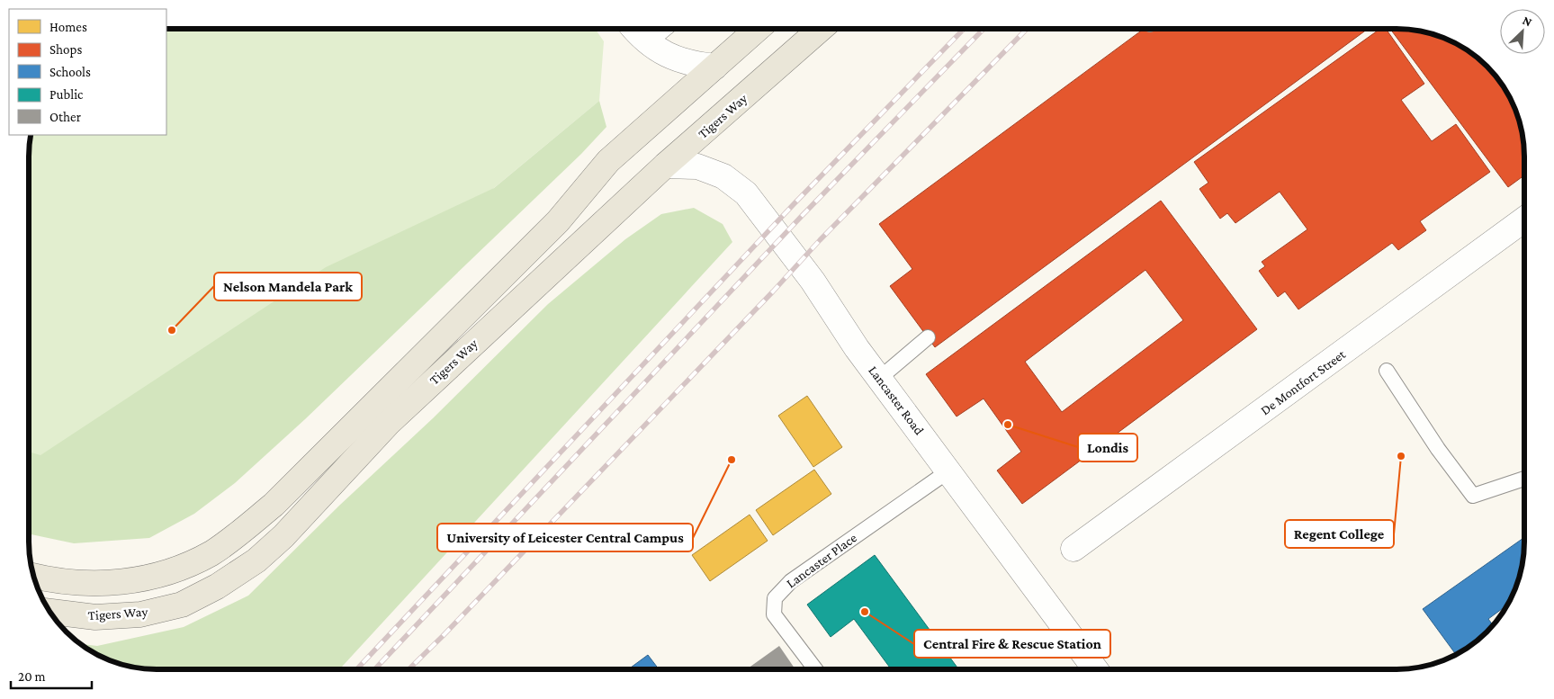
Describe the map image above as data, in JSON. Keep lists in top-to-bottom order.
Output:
{
  "streets": {
    "main road": ["Tigers Way"],
    "street": ["De Montfort Street", "Lancaster Road"],
    "lane": ["Lancaster Place"]
  },
  "crossings": [
    ["Tigers Way", "Lancaster Road"],
    ["Lancaster Road", "Lancaster Place"]
  ],
  "places": [
    "Nelson Mandela Park",
    "Londis",
    "Regent College",
    "University of Leicester Central Campus",
    "Central Fire & Rescue Station"
  ],
  "legend": [
    "Homes",
    "Shops",
    "Schools",
    "Public",
    "Other"
  ],
  "scale_bar": "20 m",
  "north": "top right"
}
